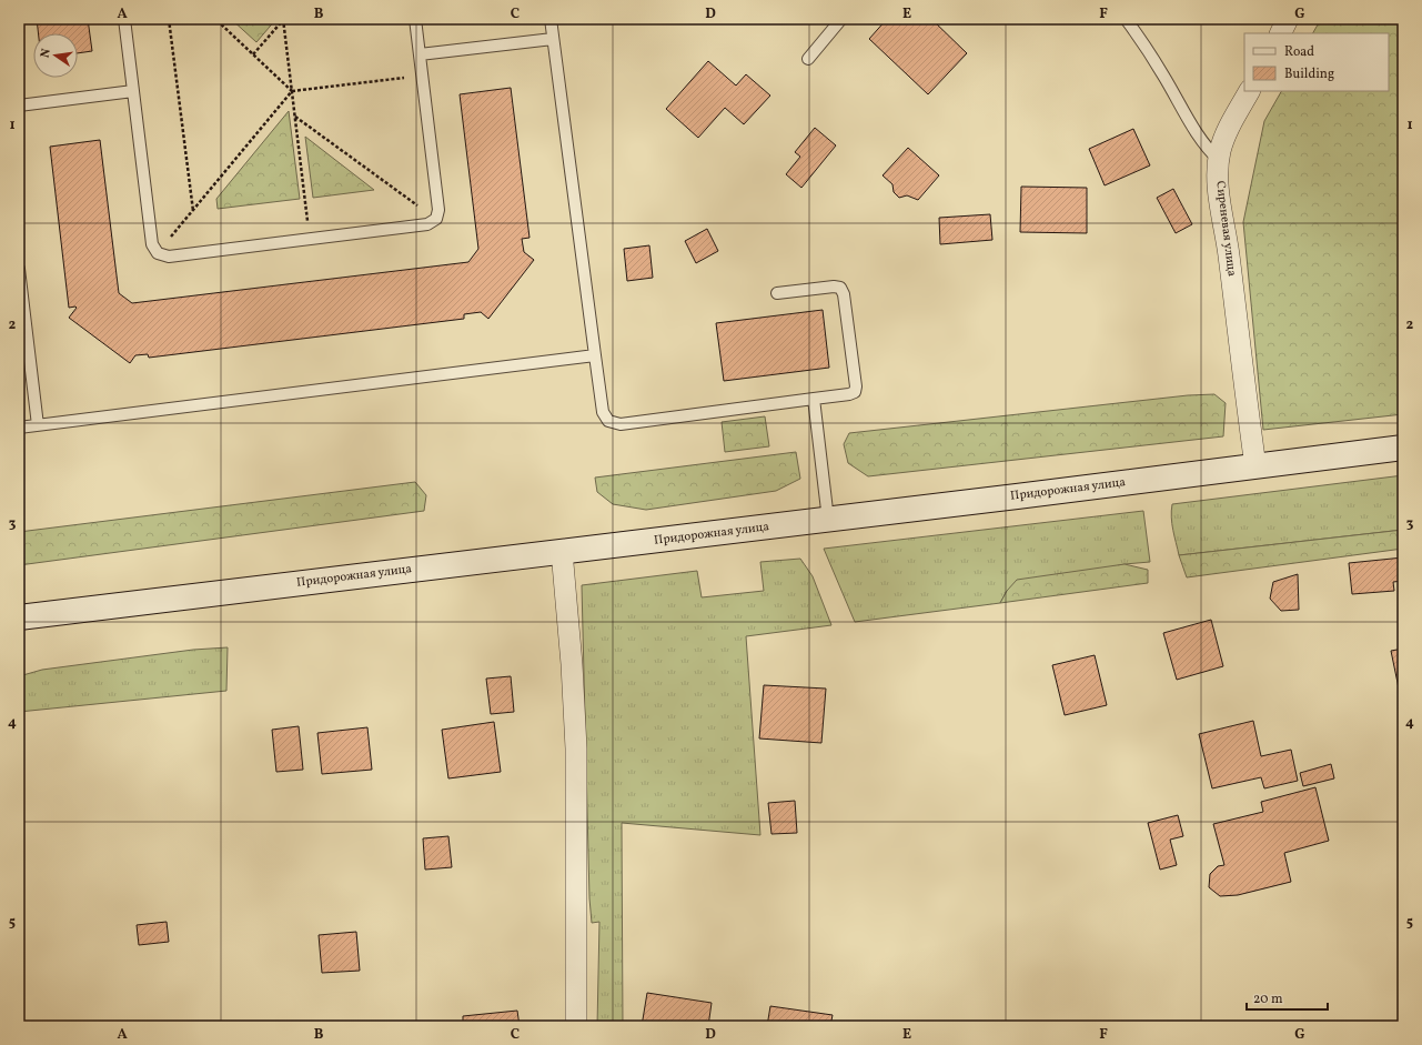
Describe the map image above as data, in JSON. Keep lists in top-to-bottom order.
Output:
{
  "streets": {
    "main road": ["Придорожная улица"],
    "street": ["Сиреневая улица"]
  },
  "crossings": [
    ["Сиреневая улица", "Придорожная улица"]
  ],
  "legend": ["Road", "Building"],
  "scale_bar": "20 m",
  "north": "left",
  "grid": {
    "columns": [
      "A",
      "B",
      "C",
      "D",
      "E",
      "F",
      "G"
    ],
    "rows": [
      "1",
      "2",
      "3",
      "4",
      "5"
    ]
  }
}
